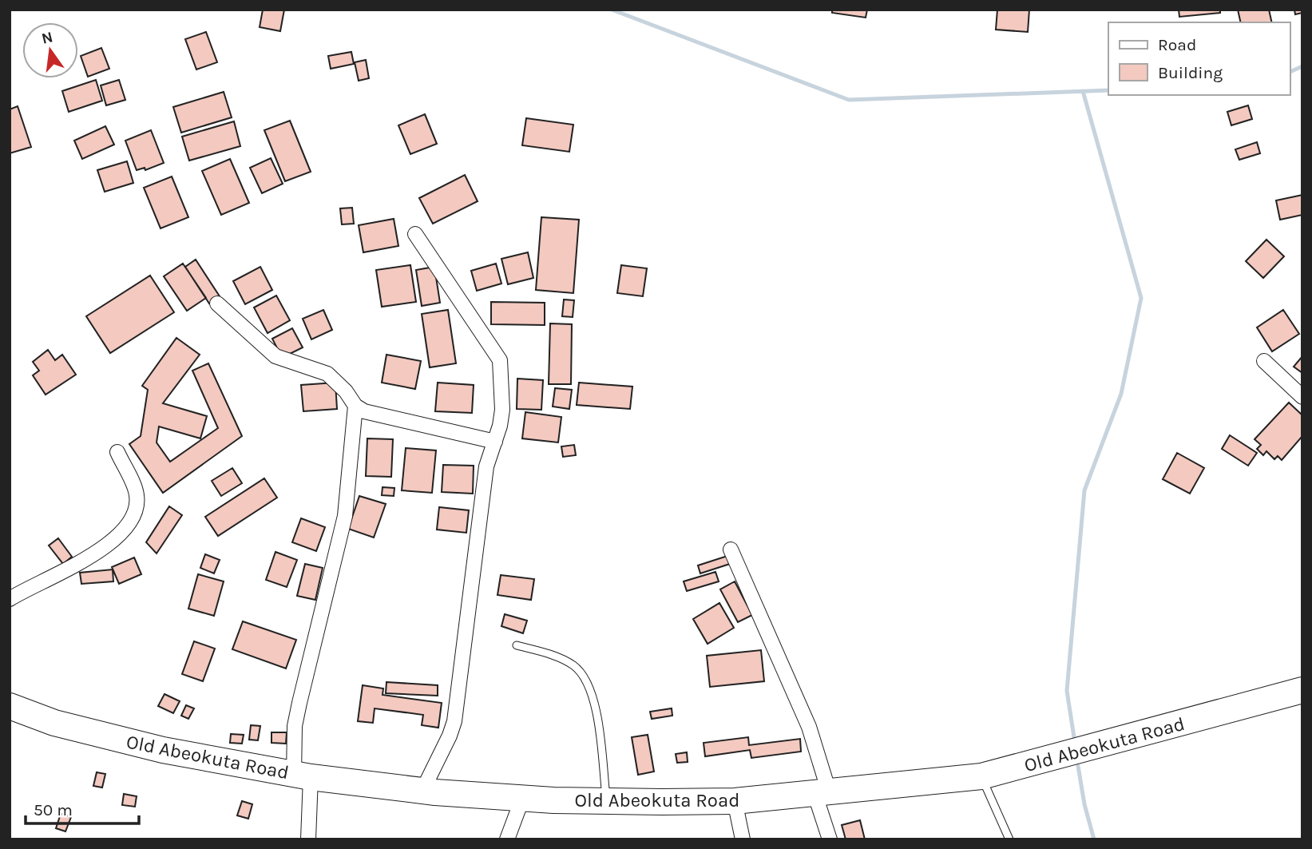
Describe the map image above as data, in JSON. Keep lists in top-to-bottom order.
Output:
{
  "streets": {
    "highway": ["Old Abeokuta Road"]
  },
  "legend": ["Road", "Building"],
  "scale_bar": "50 m",
  "north": "top"
}
